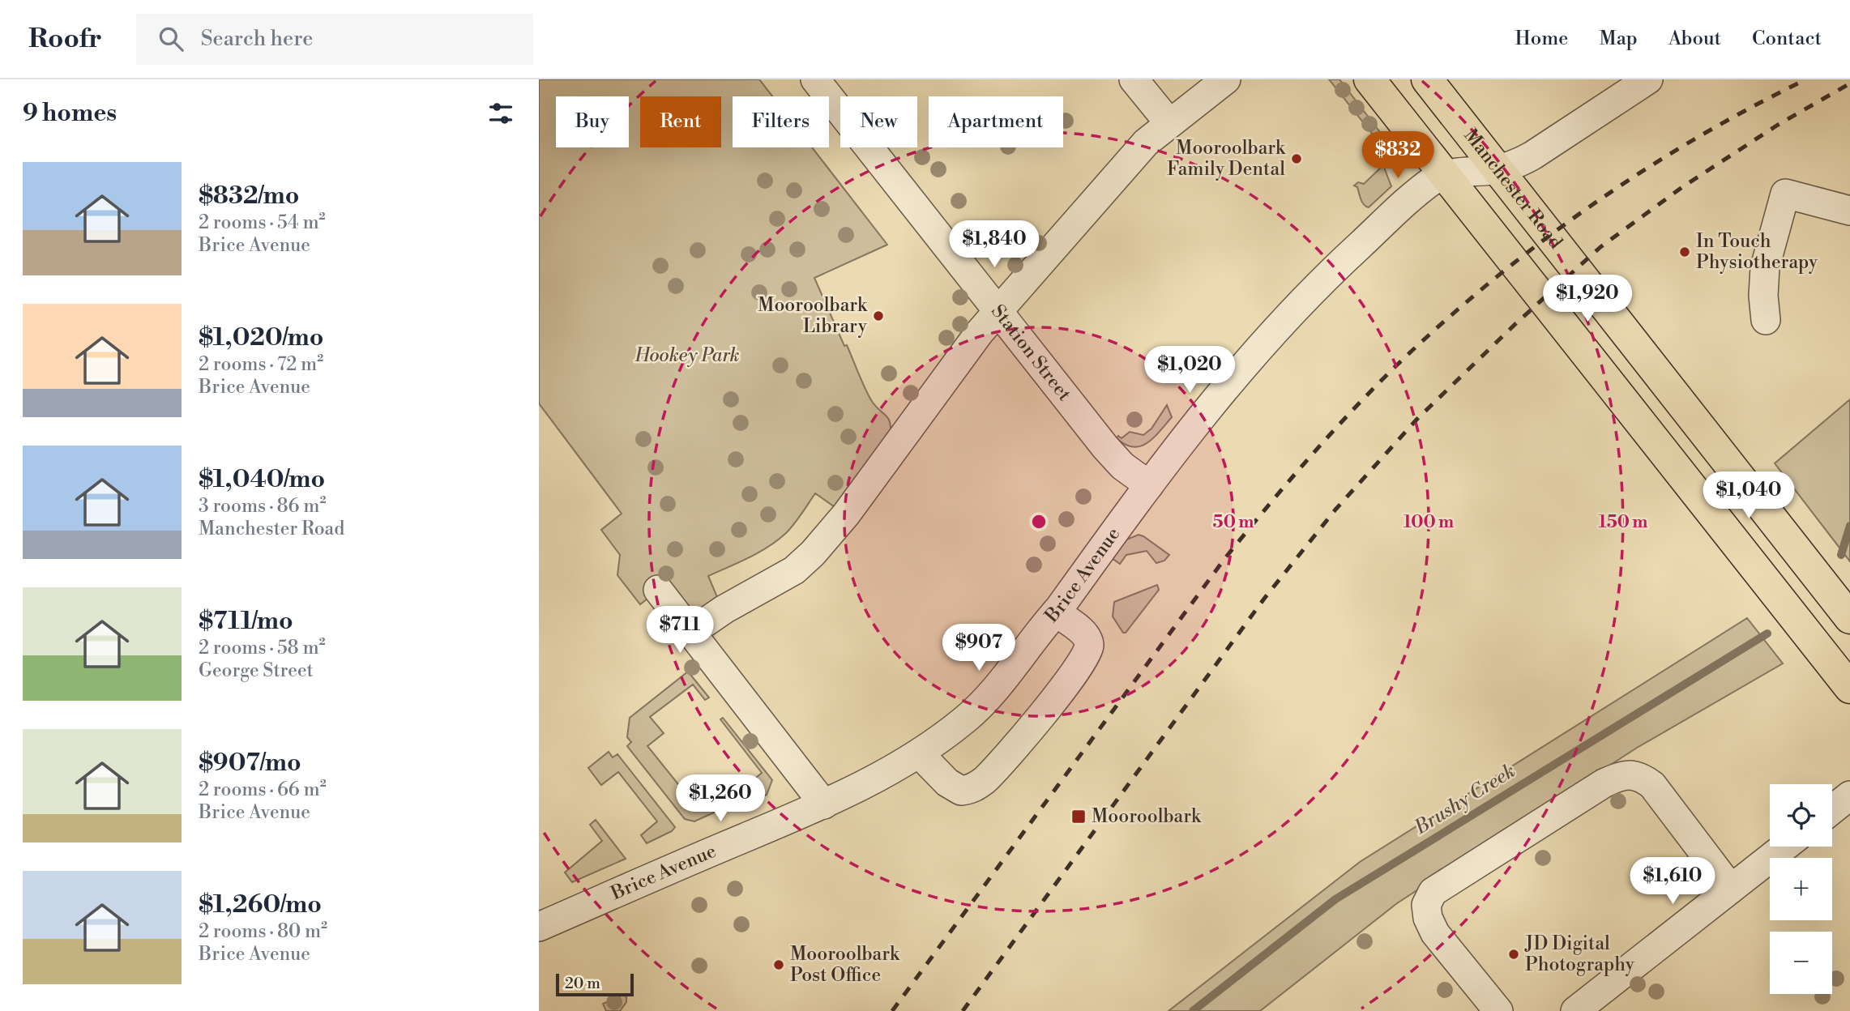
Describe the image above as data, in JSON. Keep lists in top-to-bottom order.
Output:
{
  "streets": {
    "main road": ["Manchester Road"],
    "street": ["Station Street", "Brice Avenue"]
  },
  "crossings": [
    ["Manchester Road", "Brice Avenue"],
    ["Station Street", "Brice Avenue"]
  ],
  "water": ["Brushy Creek"],
  "parks": ["Hookey Park"],
  "places": {
    "other": [
      "Mooroolbark Family Dental",
      "In Touch Physiotherapy",
      "Mooroolbark Library",
      "JD Digital Photography",
      "Mooroolbark Post Office"
    ],
    "transit": ["Mooroolbark"]
  },
  "scale_bar": "20 m",
  "page": {
    "header": "Roofr",
    "search": "Search here",
    "nav": [
      "Home",
      "Map",
      "About",
      "Contact"
    ],
    "heading": "9 homes",
    "chip": [
      "Buy",
      "Rent",
      "Filters",
      "New",
      "Apartment"
    ],
    "price": [
      "$832",
      "$1,840",
      "$1,920",
      "$1,020",
      "$1,040",
      "$711",
      "$907",
      "$1,260",
      "$1,610"
    ],
    "list": [
      {
        "name": "$832/mo",
        "note": "2 rooms · 54 m² · Brice Avenue"
      },
      {
        "name": "$1,020/mo",
        "note": "2 rooms · 72 m² · Brice Avenue"
      },
      {
        "name": "$1,040/mo",
        "note": "3 rooms · 86 m² · Manchester Road"
      },
      {
        "name": "$711/mo",
        "note": "2 rooms · 58 m² · George Street"
      },
      {
        "name": "$907/mo",
        "note": "2 rooms · 66 m² · Brice Avenue"
      },
      {
        "name": "$1,260/mo",
        "note": "2 rooms · 80 m² · Brice Avenue"
      }
    ],
    "map_buttons": ["+", "−"],
    "scale": "20 m"
  },
  "rings": ["50 m", "100 m", "150 m"]
}
